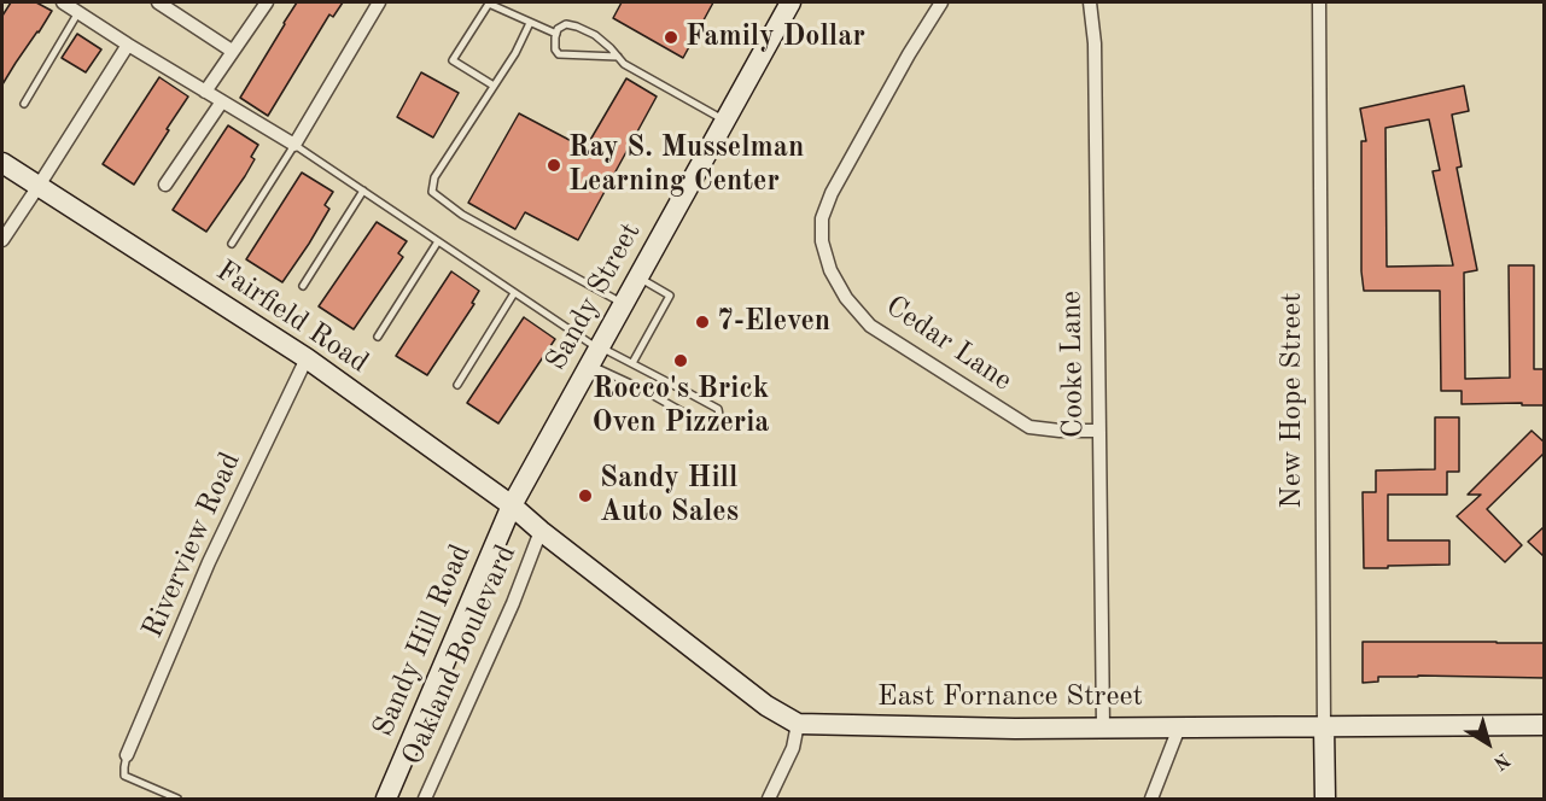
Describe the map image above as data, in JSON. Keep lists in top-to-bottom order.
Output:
{
  "streets": {
    "main road": [
      "Sandy Street",
      "Fairfield Road",
      "New Hope Street",
      "Sandy Hill Road",
      "East Fornance Street"
    ],
    "street": [
      "Cedar Lane",
      "Cooke Lane",
      "Riverview Road",
      "Oakland Boulevard"
    ]
  },
  "crossings": [
    ["Sandy Street", "Fairfield Road"],
    ["Sandy Street", "Sandy Hill Road"],
    ["Fairfield Road", "Riverview Road"],
    ["Fairfield Road", "Sandy Hill Road"],
    ["Fairfield Road", "Oakland Boulevard"],
    ["Fairfield Road", "East Fornance Street"],
    ["Cedar Lane", "Cooke Lane"],
    ["Cooke Lane", "East Fornance Street"],
    ["New Hope Street", "East Fornance Street"],
    ["Oakland Boulevard", "East Fornance Street"]
  ],
  "places": [
    "Family Dollar",
    "Ray S. Musselman Learning Center",
    "7-Eleven",
    "Rocco's Brick Oven Pizzeria",
    "Sandy Hill Auto Sales"
  ],
  "north": "bottom right"
}
